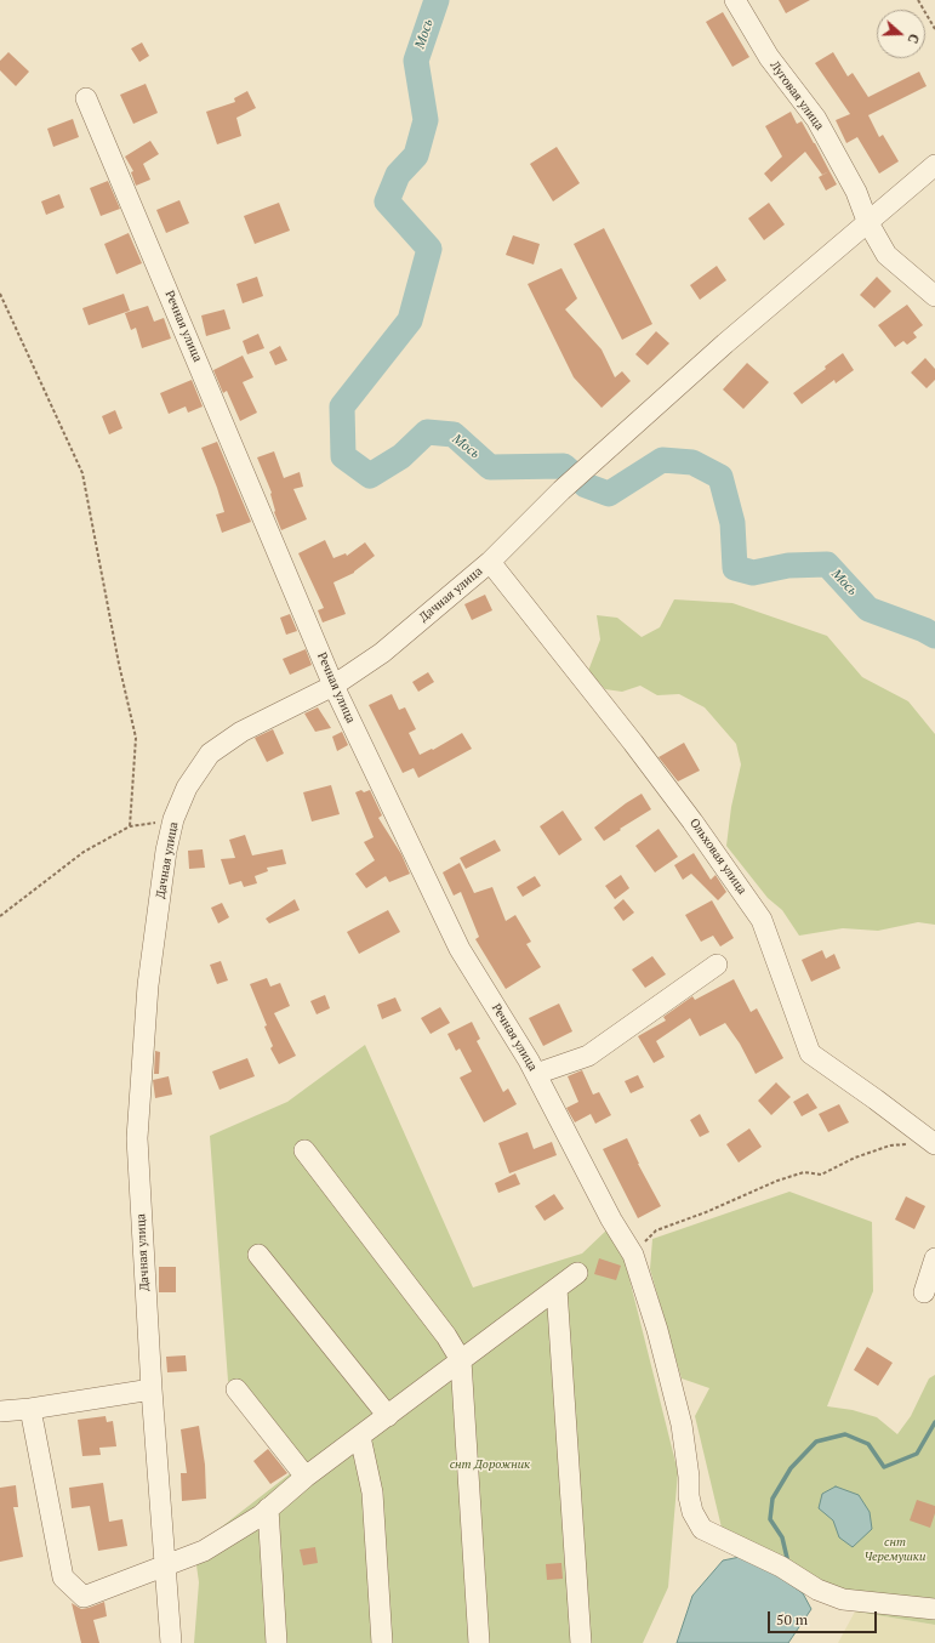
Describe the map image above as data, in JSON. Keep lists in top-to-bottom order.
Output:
{
  "streets": {
    "street": [
      "Луговая улица",
      "Речная улица",
      "Дачная улица",
      "Ольховая улица"
    ]
  },
  "crossings": [
    ["Луговая улица", "Дачная улица"],
    ["Речная улица", "Дачная улица"],
    ["Дачная улица", "Ольховая улица"]
  ],
  "water": ["Мось"],
  "parks": ["снт Дорожник", "снт Черемушки"],
  "scale_bar": "50 m",
  "north": "right"
}
